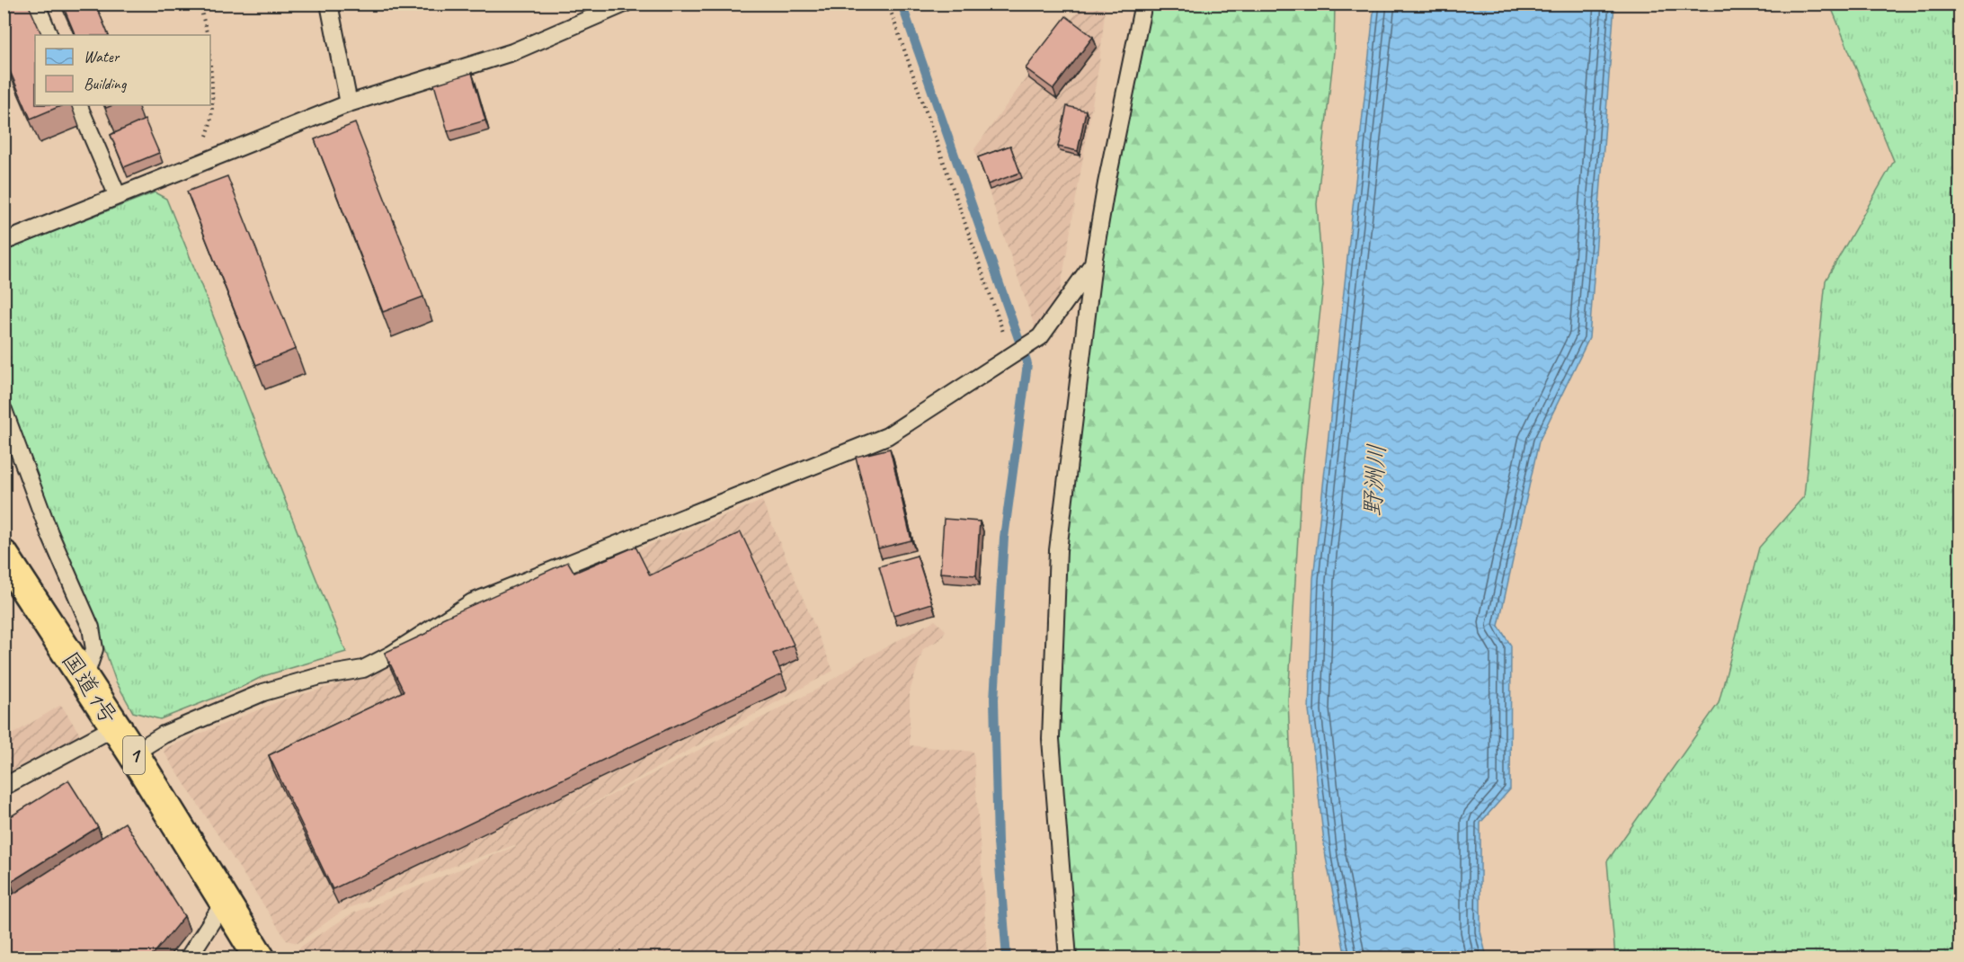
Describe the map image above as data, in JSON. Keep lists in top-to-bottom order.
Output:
{
  "streets": {
    "highway": ["国道1号", "1"]
  },
  "water": ["野洲川"],
  "legend": ["Water", "Building"]
}
